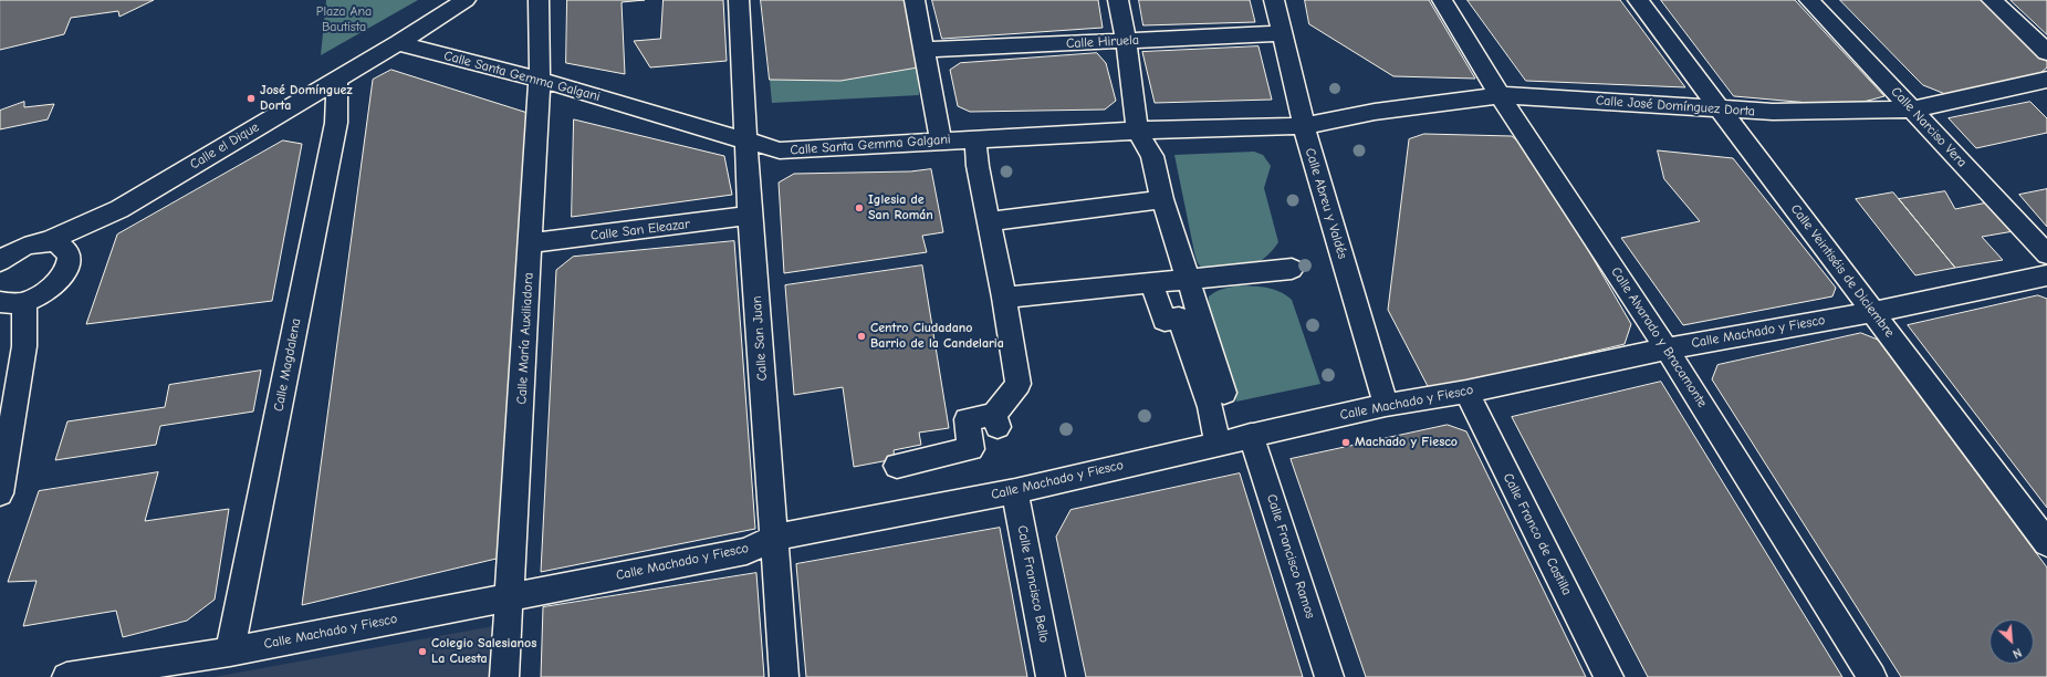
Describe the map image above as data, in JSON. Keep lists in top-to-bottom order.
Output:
{
  "streets": {
    "street": [
      "Calle Hiruela",
      "Calle Santa Gemma Galgani",
      "Calle José Domínguez Dorta",
      "Calle Narciso Vera",
      "Calle el Dique",
      "Calle Abreu y Valdés",
      "Calle San Eleazar",
      "Calle Veintiséis de Diciembre",
      "Calle Machado y Fiesco",
      "Calle Alvarado y Bracamonte",
      "Calle María Auxiliadora",
      "Calle San Juan",
      "Calle Magdalena",
      "Calle Franco de Castilla",
      "Calle Francisco Ramos",
      "Calle Francisco Bello"
    ]
  },
  "crossings": [
    ["Calle Hiruela", "Calle Abreu y Valdés"],
    ["Calle Santa Gemma Galgani", "Calle José Domínguez Dorta"],
    ["Calle Santa Gemma Galgani", "Calle el Dique"],
    ["Calle Santa Gemma Galgani", "Calle Abreu y Valdés"],
    ["Calle Santa Gemma Galgani", "Calle María Auxiliadora"],
    ["Calle Santa Gemma Galgani", "Calle San Juan"],
    ["Calle José Domínguez Dorta", "Calle Narciso Vera"],
    ["Calle José Domínguez Dorta", "Calle Abreu y Valdés"],
    ["Calle José Domínguez Dorta", "Calle Veintiséis de Diciembre"],
    ["Calle José Domínguez Dorta", "Calle Alvarado y Bracamonte"],
    ["Calle el Dique", "Calle Magdalena"],
    ["Calle Abreu y Valdés", "Calle Machado y Fiesco"],
    ["Calle San Eleazar", "Calle María Auxiliadora"],
    ["Calle San Eleazar", "Calle San Juan"],
    ["Calle Veintiséis de Diciembre", "Calle Machado y Fiesco"],
    ["Calle Machado y Fiesco", "Calle Alvarado y Bracamonte"],
    ["Calle Machado y Fiesco", "Calle María Auxiliadora"],
    ["Calle Machado y Fiesco", "Calle San Juan"],
    ["Calle Machado y Fiesco", "Calle Magdalena"],
    ["Calle Machado y Fiesco", "Calle Franco de Castilla"],
    ["Calle Machado y Fiesco", "Calle Francisco Ramos"],
    ["Calle Machado y Fiesco", "Calle Francisco Bello"]
  ],
  "parks": ["Plaza Ana Bautista"],
  "places": [
    "José Domínguez Dorta",
    "Iglesia de San Román",
    "Centro Ciudadano Barrio de la Candelaria",
    "Machado y Fiesco",
    "Colegio Salesianos La Cuesta"
  ],
  "north": "bottom right"
}
